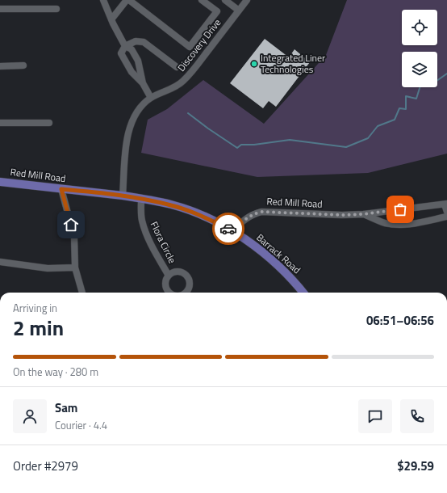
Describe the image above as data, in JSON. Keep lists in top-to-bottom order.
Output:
{
  "streets": {
    "main road": ["Red Mill Road", "Barrack Road"],
    "street": ["Discovery Drive", "Flora Circle"]
  },
  "crossings": [
    ["Discovery Drive", "Red Mill Road"],
    ["Red Mill Road", "Flora Circle"],
    ["Red Mill Road", "Barrack Road"]
  ],
  "places": ["Integrated Liner Technologies"],
  "page": {
    "heading": ["2 min", "Arriving in", "06:51–06:56"],
    "panel": [
      "Sam",
      "Courier · 4.4",
      "Order #2979",
      "$29.59"
    ],
    "bar": "On the way · 280 m"
  }
}
